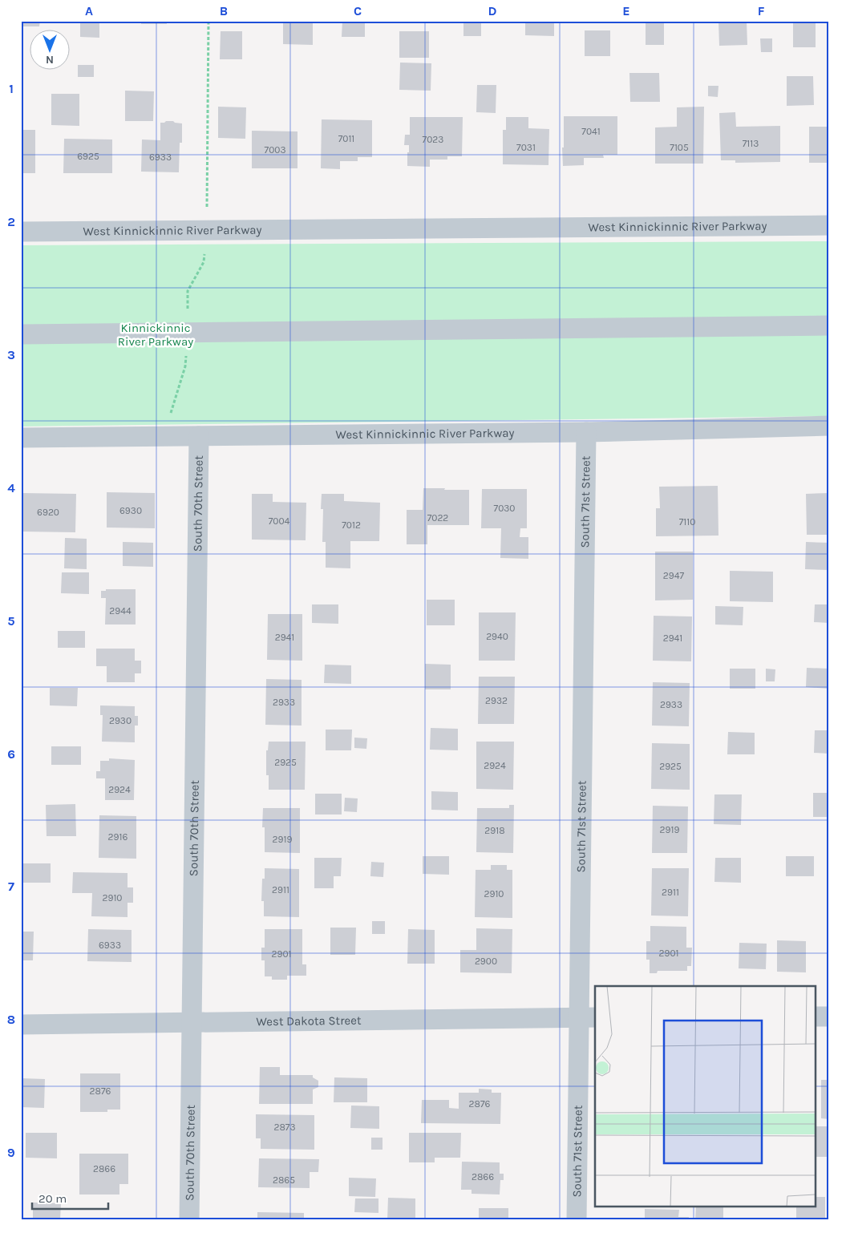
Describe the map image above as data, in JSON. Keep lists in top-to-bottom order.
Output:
{
  "streets": {
    "street": [
      "West Kinnickinnic River Parkway",
      "South 71st Street",
      "South 70th Street",
      "West Dakota Street"
    ]
  },
  "crossings": [
    ["West Kinnickinnic River Parkway", "South 71st Street"],
    ["West Kinnickinnic River Parkway", "South 70th Street"],
    ["South 71st Street", "West Dakota Street"],
    ["South 70th Street", "West Dakota Street"]
  ],
  "parks": ["Kinnickinnic River Parkway"],
  "house_numbers": [
    "7041",
    "7011",
    "7023",
    "7113",
    "7031",
    "7105",
    "7003",
    "6925",
    "6933",
    "7030",
    "6930",
    "6920",
    "7022",
    "7004",
    "7110",
    "7012",
    "2947",
    "2944",
    "2940",
    "2941",
    "2941",
    "2932",
    "2933",
    "2933",
    "2930",
    "2925",
    "2924",
    "2925",
    "2924",
    "2919",
    "2918",
    "2916",
    "2919",
    "2911",
    "2911",
    "2910",
    "2910",
    "6933",
    "2901",
    "2901",
    "2900",
    "2876",
    "2876",
    "2873",
    "2866",
    "2866",
    "2865"
  ],
  "scale_bar": "20 m",
  "north": "bottom",
  "grid": {
    "columns": [
      "A",
      "B",
      "C",
      "D",
      "E",
      "F"
    ],
    "rows": [
      "1",
      "2",
      "3",
      "4",
      "5",
      "6",
      "7",
      "8",
      "9"
    ]
  }
}
